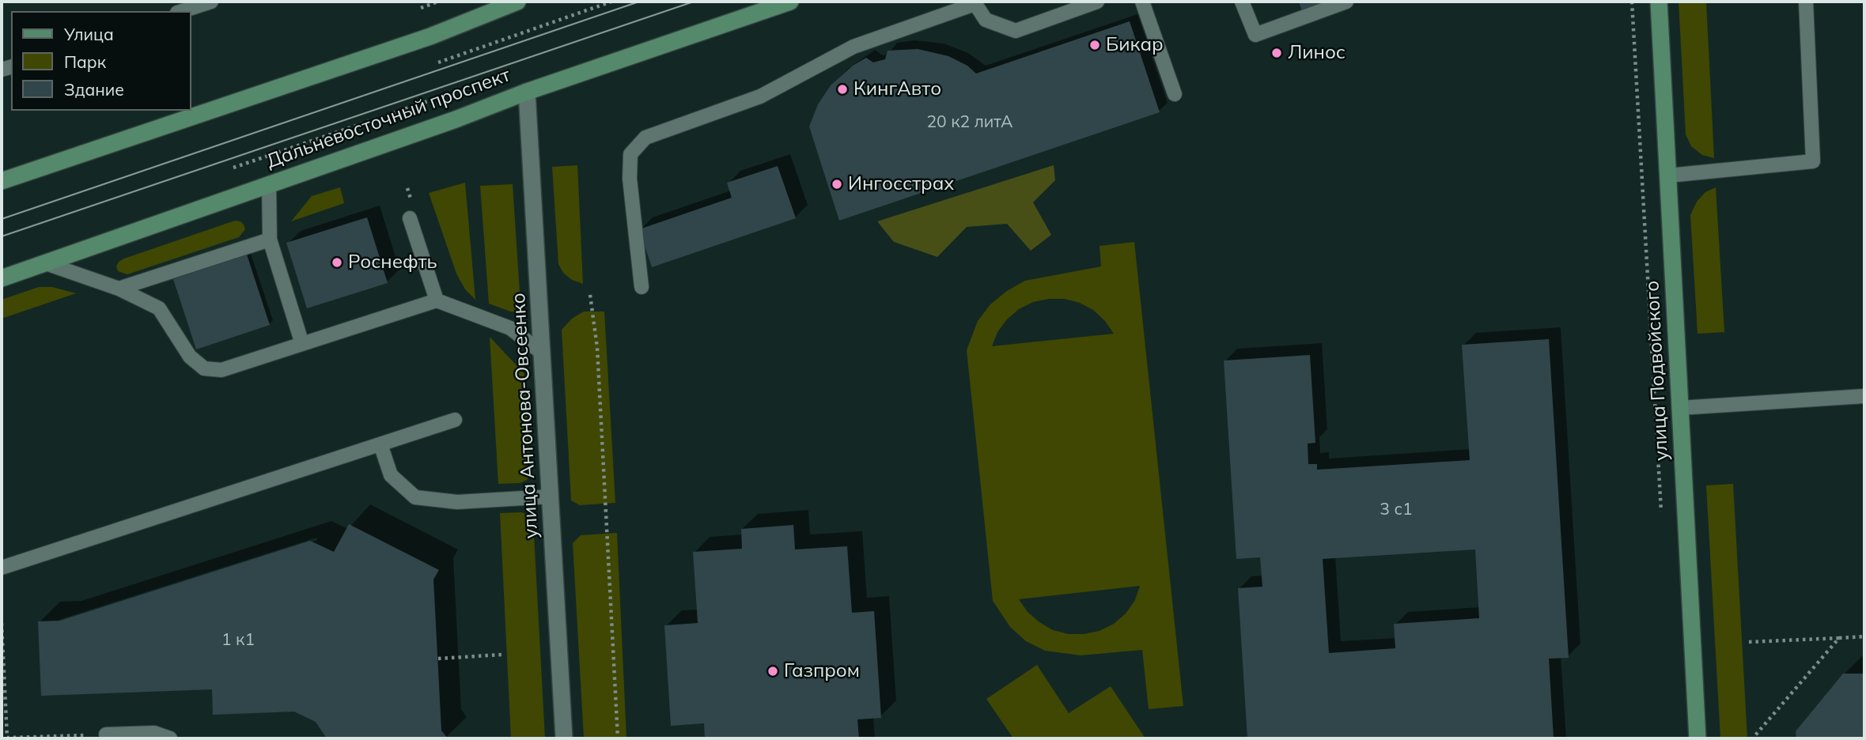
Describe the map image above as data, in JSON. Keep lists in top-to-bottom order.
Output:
{
  "streets": {
    "main road": ["Дальневосточный проспект", "улица Подвойского"],
    "street": ["улица Антонова-Овсеенко"]
  },
  "crossings": [
    ["Дальневосточный проспект", "улица Антонова-Овсеенко"]
  ],
  "places": [
    "Бикар",
    "Линос",
    "КингАвто",
    "Ингосстрах",
    "Роснефть",
    "Газпром"
  ],
  "house_numbers": ["20 к2 литА", "3 с1", "1 к1"],
  "legend": ["Улица", "Парк", "Здание"]
}
